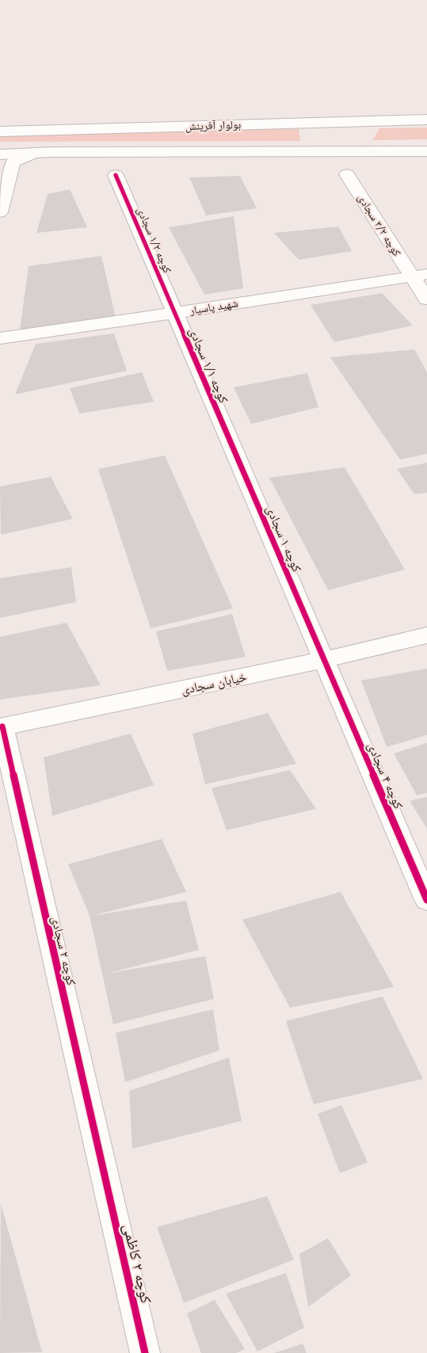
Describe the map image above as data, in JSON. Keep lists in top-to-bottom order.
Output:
{
  "streets": {
    "street": [
      "بولوار آفرینش",
      "کوچه ۳/۲ سجادی",
      "کوچه ۱/۲ سجادی",
      "شهید پاسیار",
      "کوچه ۱/۱ سجادی",
      "کوچه ۱ سجادی",
      "خیابان سجادی",
      "کوچه ۴ سجادی",
      "کوچه ۲ سجادی",
      "کوچه ۲ کاظمی"
    ]
  },
  "crossings": [
    ["کوچه ۳/۲ سجادی", "شهید پاسیار"],
    ["کوچه ۱/۲ سجادی", "شهید پاسیار"],
    ["کوچه ۱/۲ سجادی", "کوچه ۱/۱ سجادی"],
    ["شهید پاسیار", "کوچه ۱/۱ سجادی"],
    ["کوچه ۱/۱ سجادی", "کوچه ۱ سجادی"],
    ["کوچه ۱ سجادی", "خیابان سجادی"],
    ["کوچه ۱ سجادی", "کوچه ۴ سجادی"],
    ["خیابان سجادی", "کوچه ۴ سجادی"],
    ["خیابان سجادی", "کوچه ۲ سجادی"],
    ["کوچه ۲ سجادی", "کوچه ۲ کاظمی"]
  ]
}
